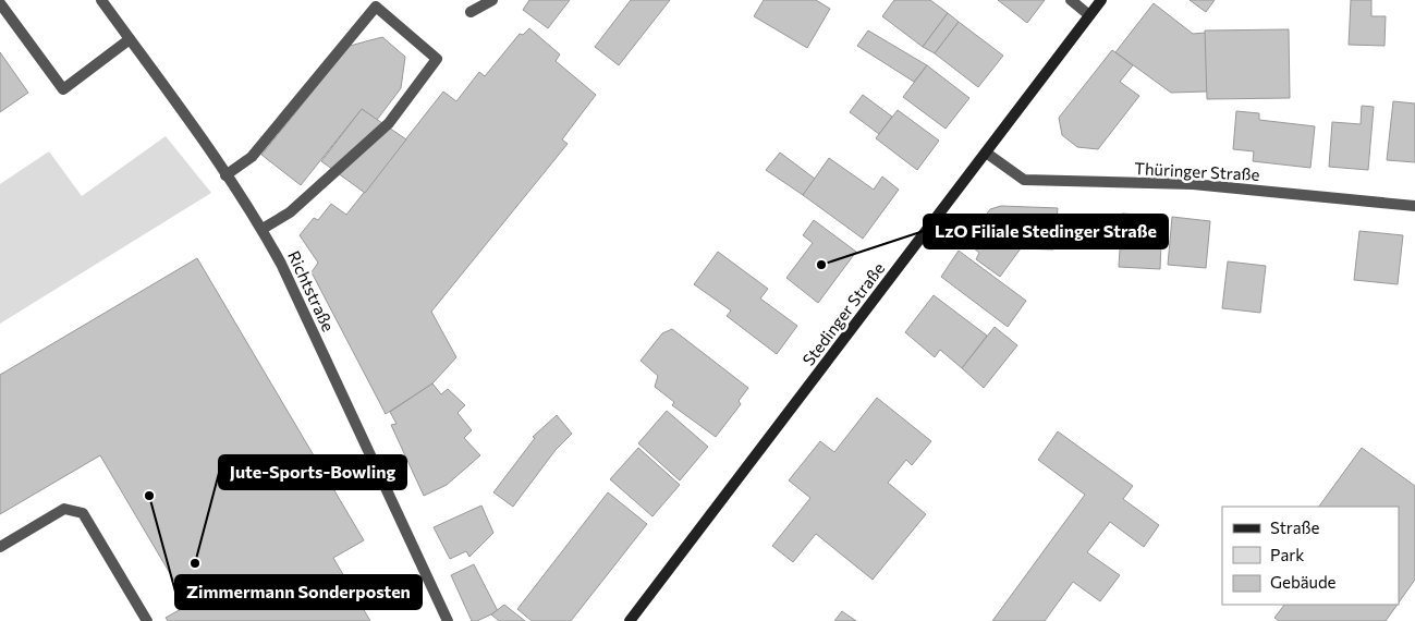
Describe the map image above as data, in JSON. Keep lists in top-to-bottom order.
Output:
{
  "streets": {
    "main road": ["Stedinger Straße"],
    "street": ["Thüringer Straße", "Richtstraße"]
  },
  "crossings": [
    ["Thüringer Straße", "Stedinger Straße"]
  ],
  "places": ["LzO Filiale Stedinger Straße", "Zimmermann Sonderposten", "Jute-Sports-Bowling"],
  "legend": ["Straße", "Park", "Gebäude"]
}
